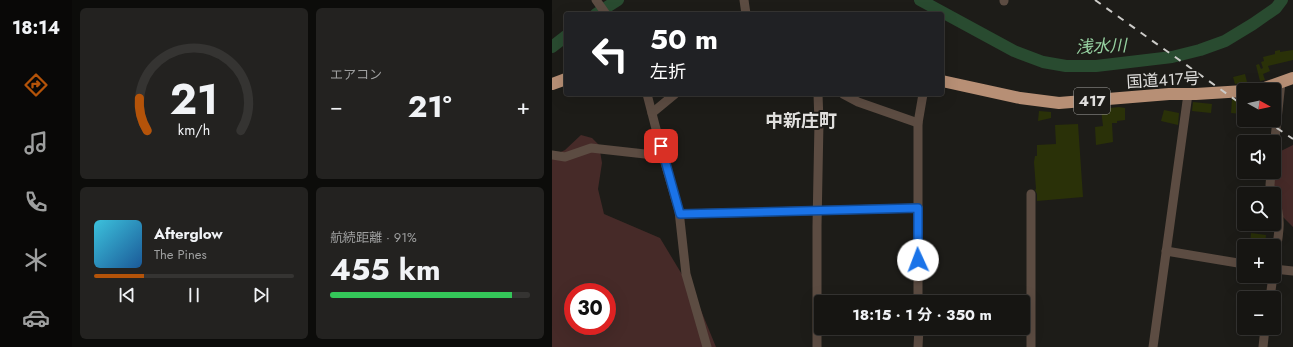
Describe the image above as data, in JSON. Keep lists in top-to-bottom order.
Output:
{
  "streets": {
    "highway": ["国道417号", "417"]
  },
  "districts": ["中新庄町"],
  "water": ["浅水川"],
  "north": "right",
  "page": {
    "tabs": "18:14",
    "tile": [
      "エアコン",
      ["航続距離 · 91%", "455 km"]
    ],
    "turn": ["50 m", "左折"],
    "map_buttons": ["+", "−"],
    "heat": ["−", "21°", "+"],
    "song": ["Afterglow", "The Pines"],
    "limit": "30",
    "trip": "18:15 · 1 分 · 350 m",
    "gauge": ["21", "km/h"]
  }
}
